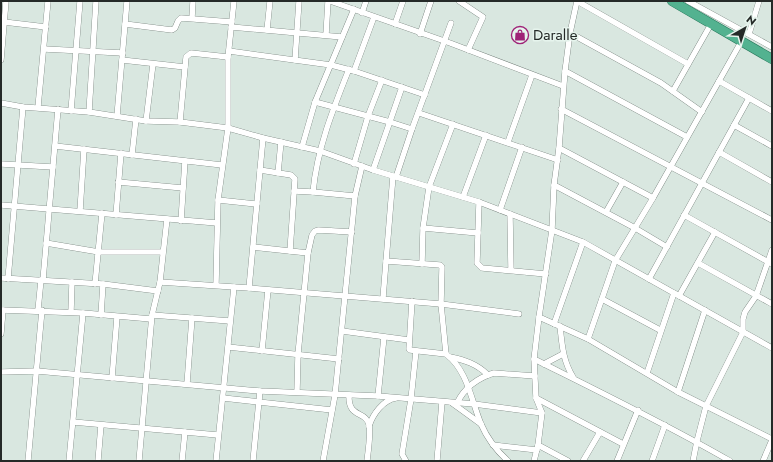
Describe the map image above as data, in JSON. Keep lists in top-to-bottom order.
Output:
{
  "places": {
    "shop": ["Daralle"]
  },
  "north": "top right"
}
